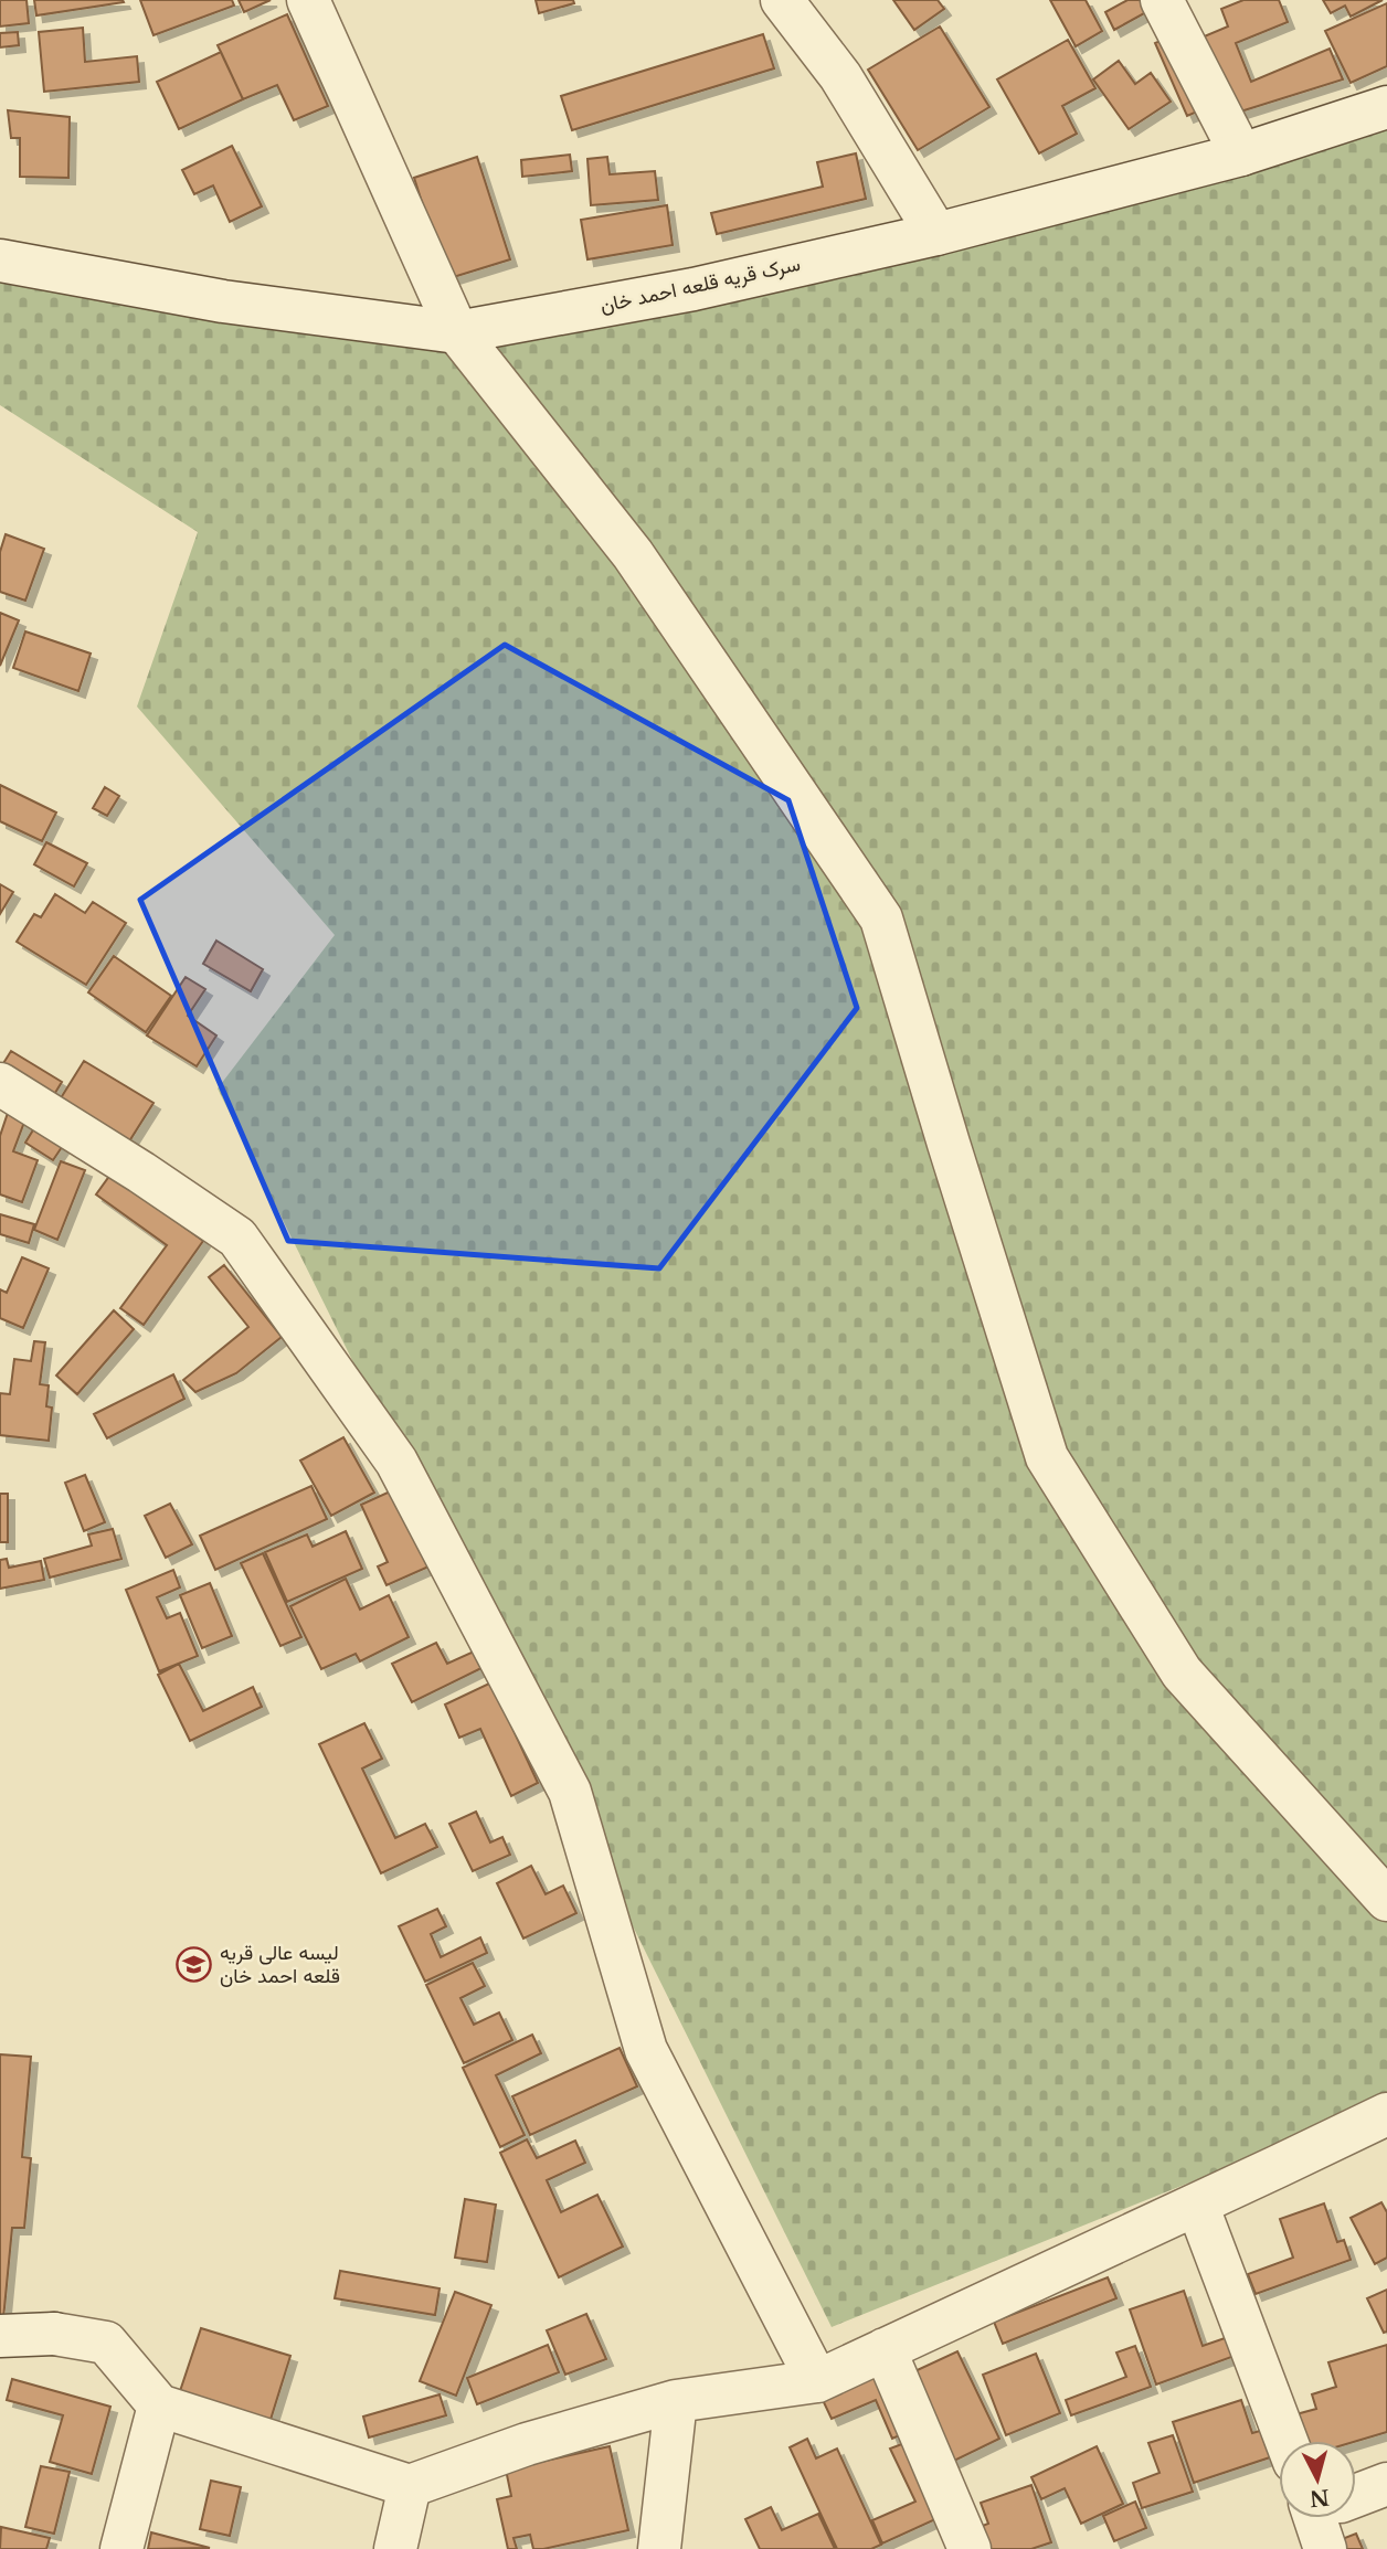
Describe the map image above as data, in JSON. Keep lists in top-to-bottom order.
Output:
{
  "streets": {
    "street": ["سرک قریه قلعه احمد خان"]
  },
  "places": {
    "school or university": ["لیسه عالی قریه قلعه احمد خان"]
  },
  "north": "bottom"
}
